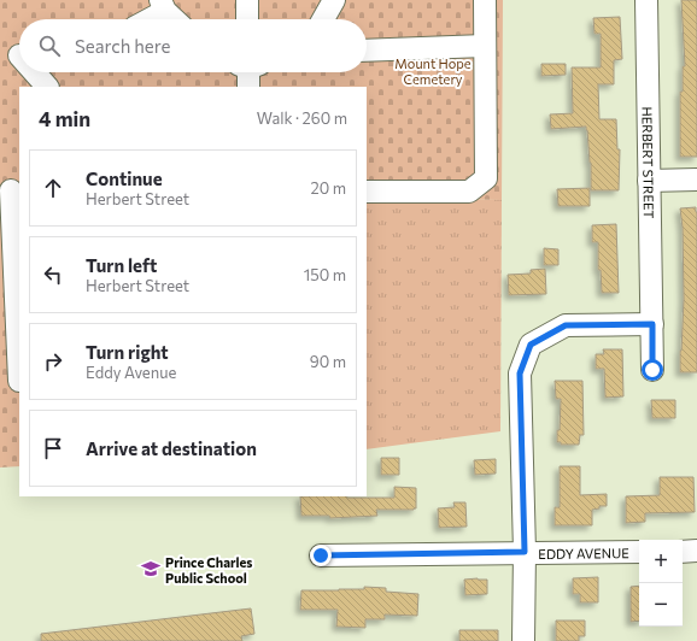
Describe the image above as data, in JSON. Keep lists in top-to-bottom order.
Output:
{
  "streets": {
    "street": ["HERBERT STREET", "EDDY AVENUE"]
  },
  "parks": ["Mount Hope Cemetery"],
  "places": {
    "school or university": ["Prince Charles Public School"]
  },
  "page": {
    "search": "Search here",
    "heading": ["4 min", "Walk · 260 m"],
    "list": [
      ["Continue", "Herbert Street", "20 m"],
      ["Turn left", "Herbert Street", "150 m"],
      ["Turn right", "Eddy Avenue", "90 m"],
      "Arrive at destination"
    ],
    "map_buttons": ["+", "−"]
  }
}
